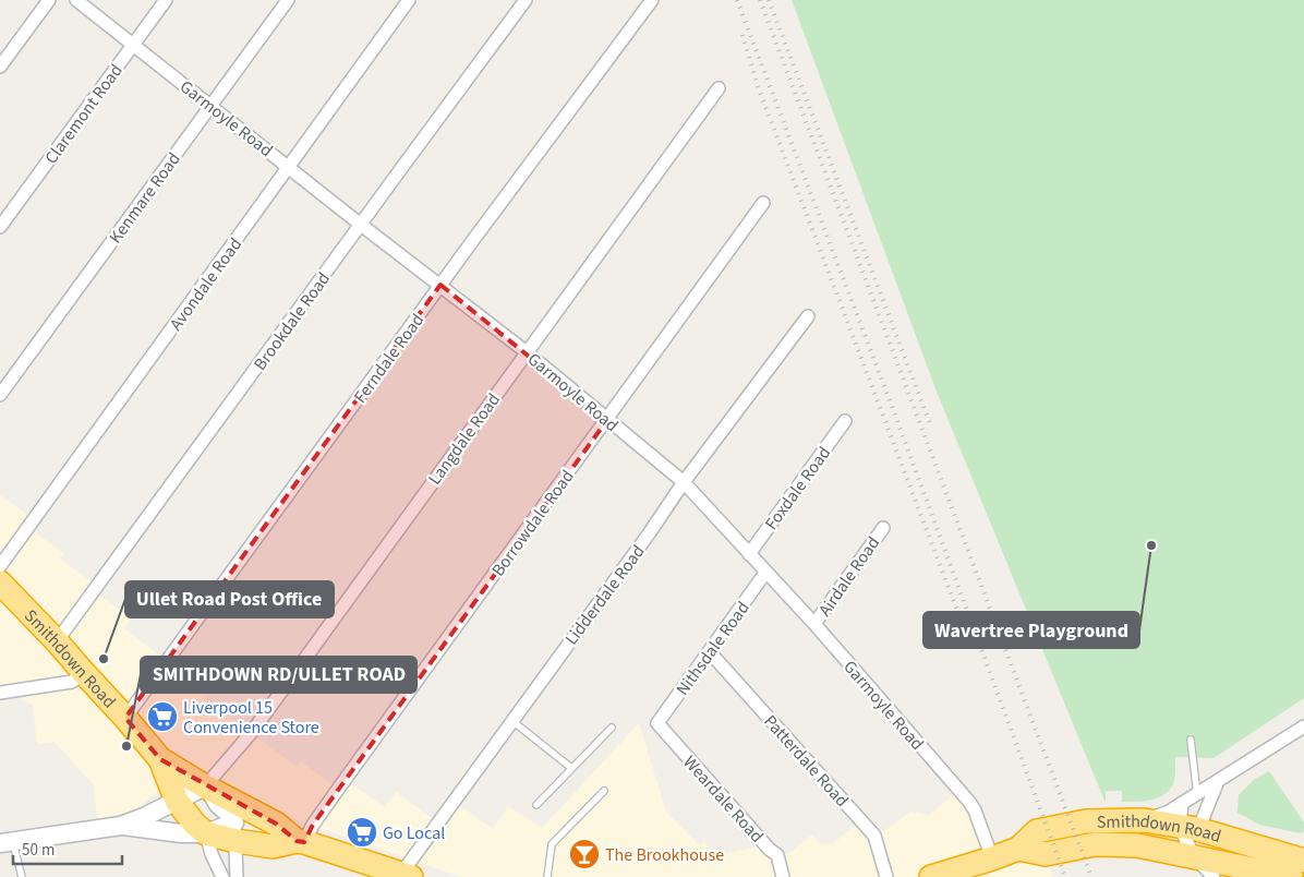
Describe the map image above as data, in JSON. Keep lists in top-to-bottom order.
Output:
{
  "streets": {
    "highway": ["Smithdown Road"],
    "street": [
      "Claremont Road",
      "Garmoyle Road",
      "Kenmare Road",
      "Avondale Road",
      "Brookdale Road",
      "Ferndale Road",
      "Langdale Road",
      "Foxdale Road",
      "Borrowdale Road",
      "Airdale Road",
      "Lidderdale Road",
      "Nithsdale Road",
      "Patterdale Road",
      "Weardale Road"
    ]
  },
  "crossings": [
    ["Claremont Road", "Garmoyle Road"],
    ["Garmoyle Road", "Kenmare Road"],
    ["Garmoyle Road", "Avondale Road"],
    ["Garmoyle Road", "Brookdale Road"],
    ["Garmoyle Road", "Ferndale Road"],
    ["Garmoyle Road", "Langdale Road"],
    ["Garmoyle Road", "Foxdale Road"],
    ["Garmoyle Road", "Borrowdale Road"],
    ["Garmoyle Road", "Airdale Road"],
    ["Garmoyle Road", "Lidderdale Road"],
    ["Garmoyle Road", "Nithsdale Road"],
    ["Garmoyle Road", "Smithdown Road"],
    ["Brookdale Road", "Smithdown Road"],
    ["Ferndale Road", "Smithdown Road"],
    ["Langdale Road", "Smithdown Road"],
    ["Borrowdale Road", "Smithdown Road"],
    ["Lidderdale Road", "Smithdown Road"],
    ["Nithsdale Road", "Patterdale Road"],
    ["Nithsdale Road", "Weardale Road"]
  ],
  "places": {
    "other": ["Wavertree Playground", "Ullet Road Post Office", "SMITHDOWN RD/ULLET ROAD"],
    "supermarket": ["Liverpool 15 Convenience Store", "Go Local"],
    "bar": ["The Brookhouse"]
  },
  "scale_bar": "50 m"
}
